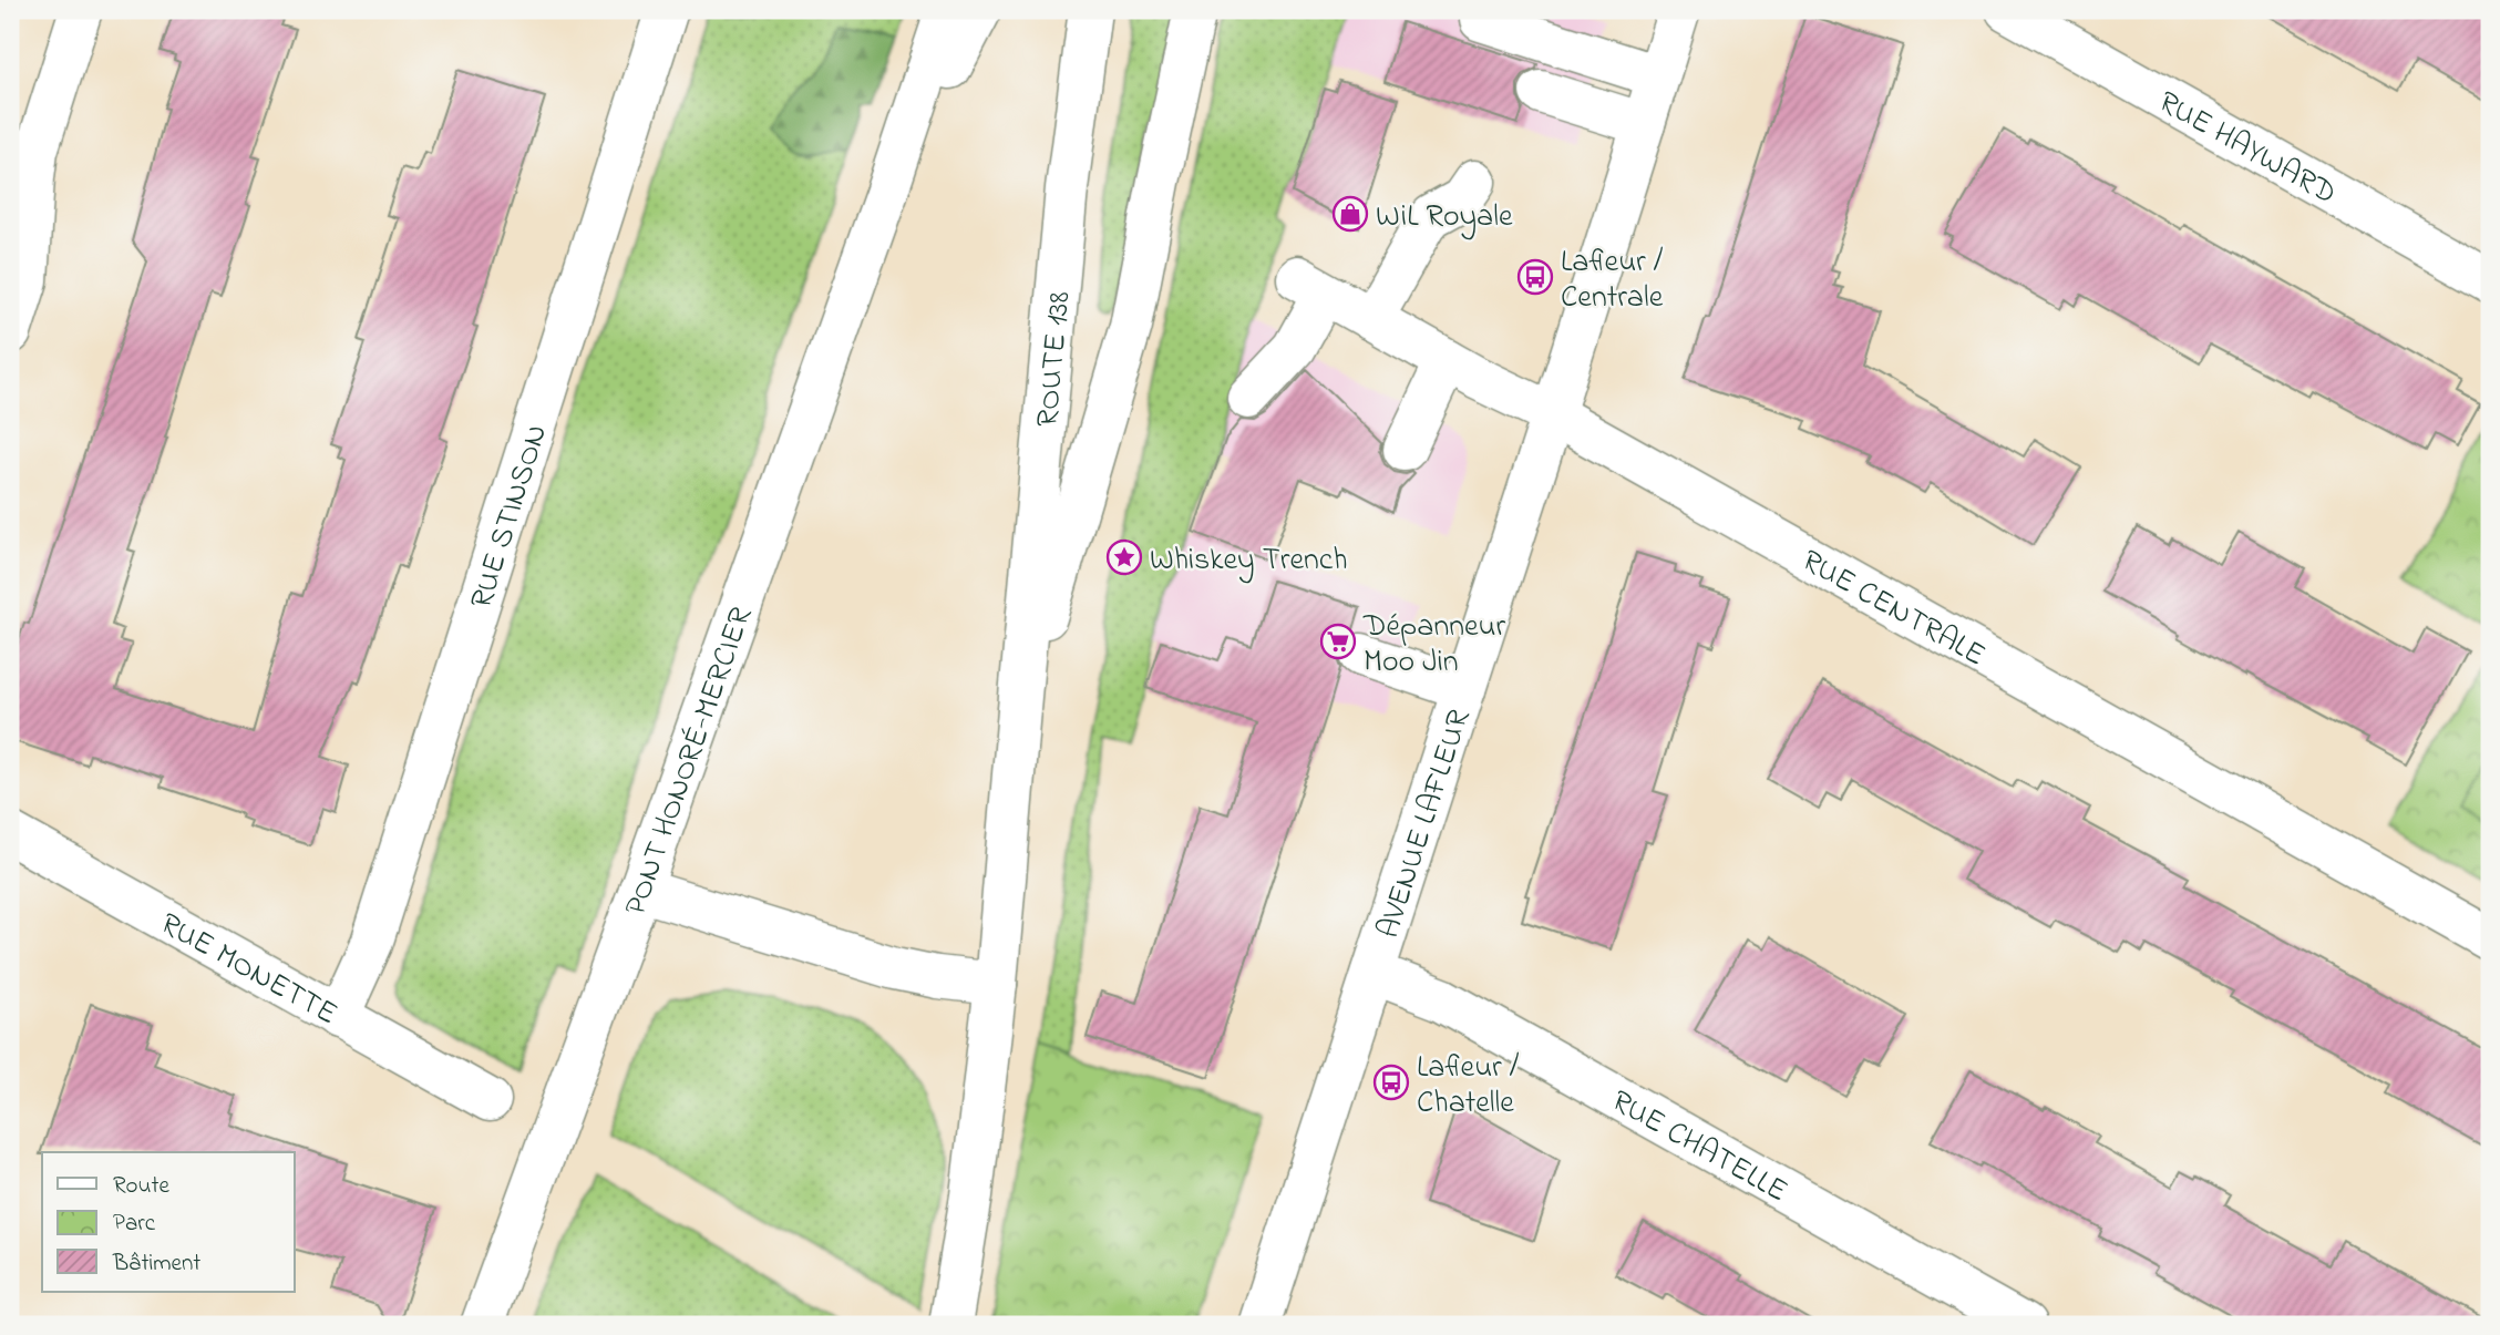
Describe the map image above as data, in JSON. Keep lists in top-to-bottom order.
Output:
{
  "streets": {
    "main road": [
      "RUE HAYWARD",
      "ROUTE 138",
      "RUE STINSON",
      "RUE CENTRALE",
      "PONT HONORÉ-MERCIER",
      "AVENUE LAFLEUR",
      "RUE MONETTE",
      "RUE CHATELLE"
    ]
  },
  "crossings": [
    ["RUE STINSON", "RUE MONETTE"],
    ["RUE CENTRALE", "AVENUE LAFLEUR"],
    ["AVENUE LAFLEUR", "RUE CHATELLE"]
  ],
  "places": {
    "shop": ["WiL Royale"],
    "bus stop": ["Lafleur / Centrale", "Lafleur / Chatelle"],
    "place": ["Whiskey Trench"],
    "supermarket": ["Dépanneur Moo Jin"]
  },
  "legend": ["Route", "Parc", "Bâtiment"]
}
